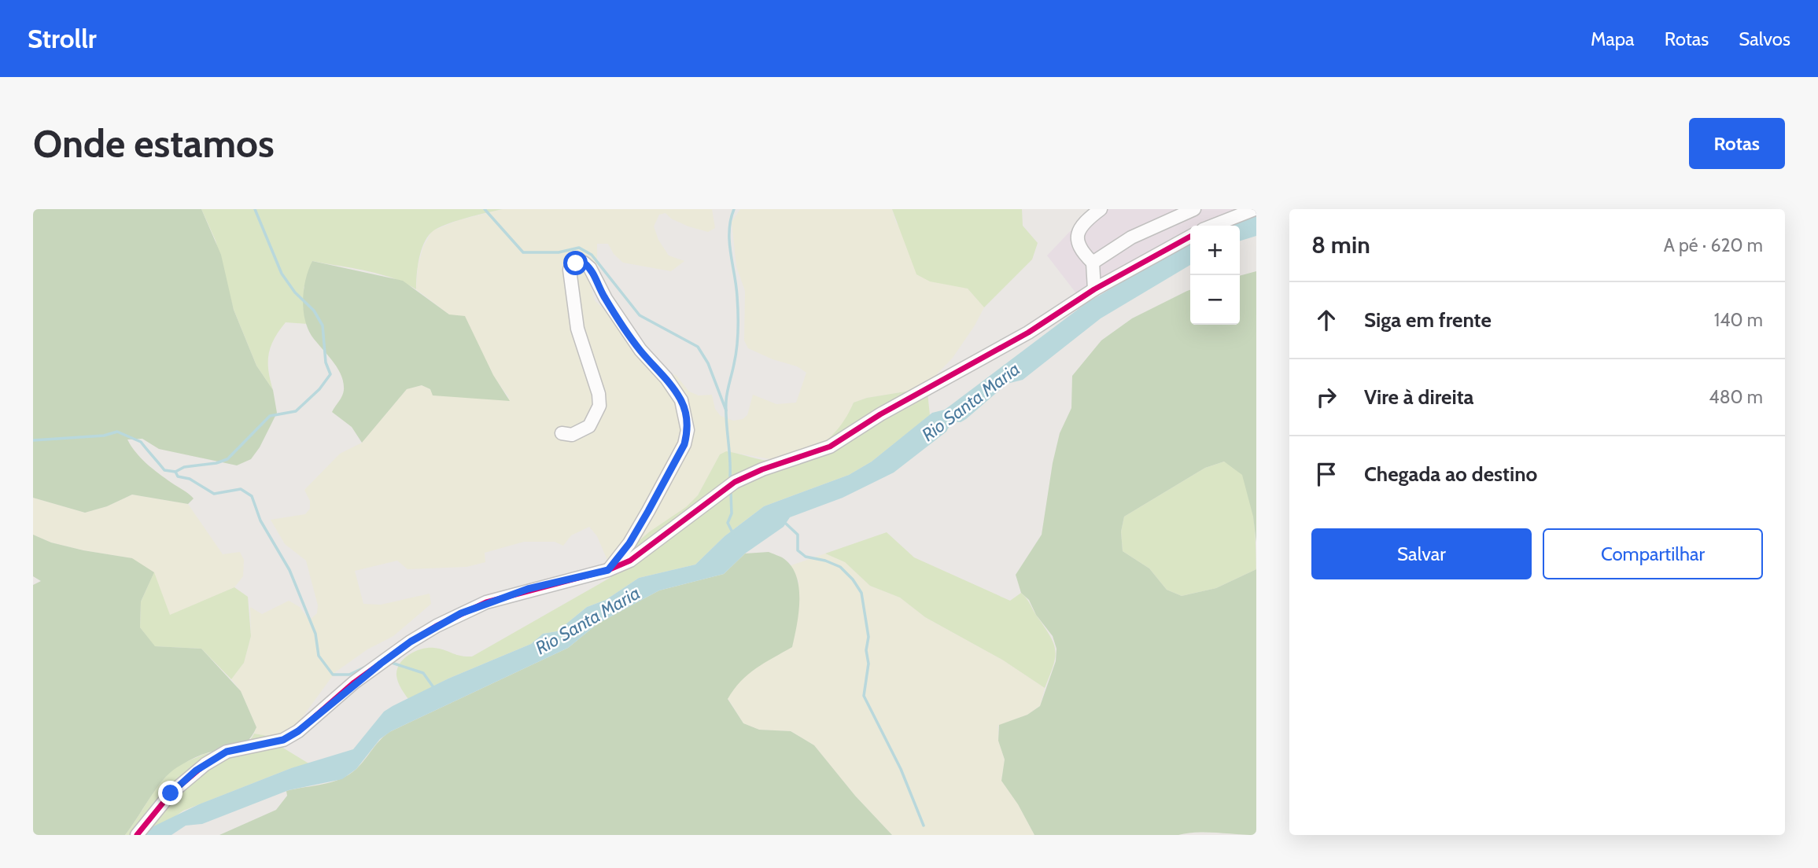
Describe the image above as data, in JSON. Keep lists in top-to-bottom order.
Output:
{
  "water": ["Rio Santa Maria"],
  "page": {
    "header": "Strollr",
    "nav": ["Mapa", "Rotas", "Salvos"],
    "buttons": [
      "Rotas",
      ["Salvar", "Compartilhar"]
    ],
    "title": "Onde estamos",
    "heading": ["8 min", "A pé · 620 m"],
    "map_buttons": ["+", "−"],
    "list": [
      ["Siga em frente", "140 m"],
      ["Vire à direita", "480 m"],
      "Chegada ao destino"
    ]
  }
}
